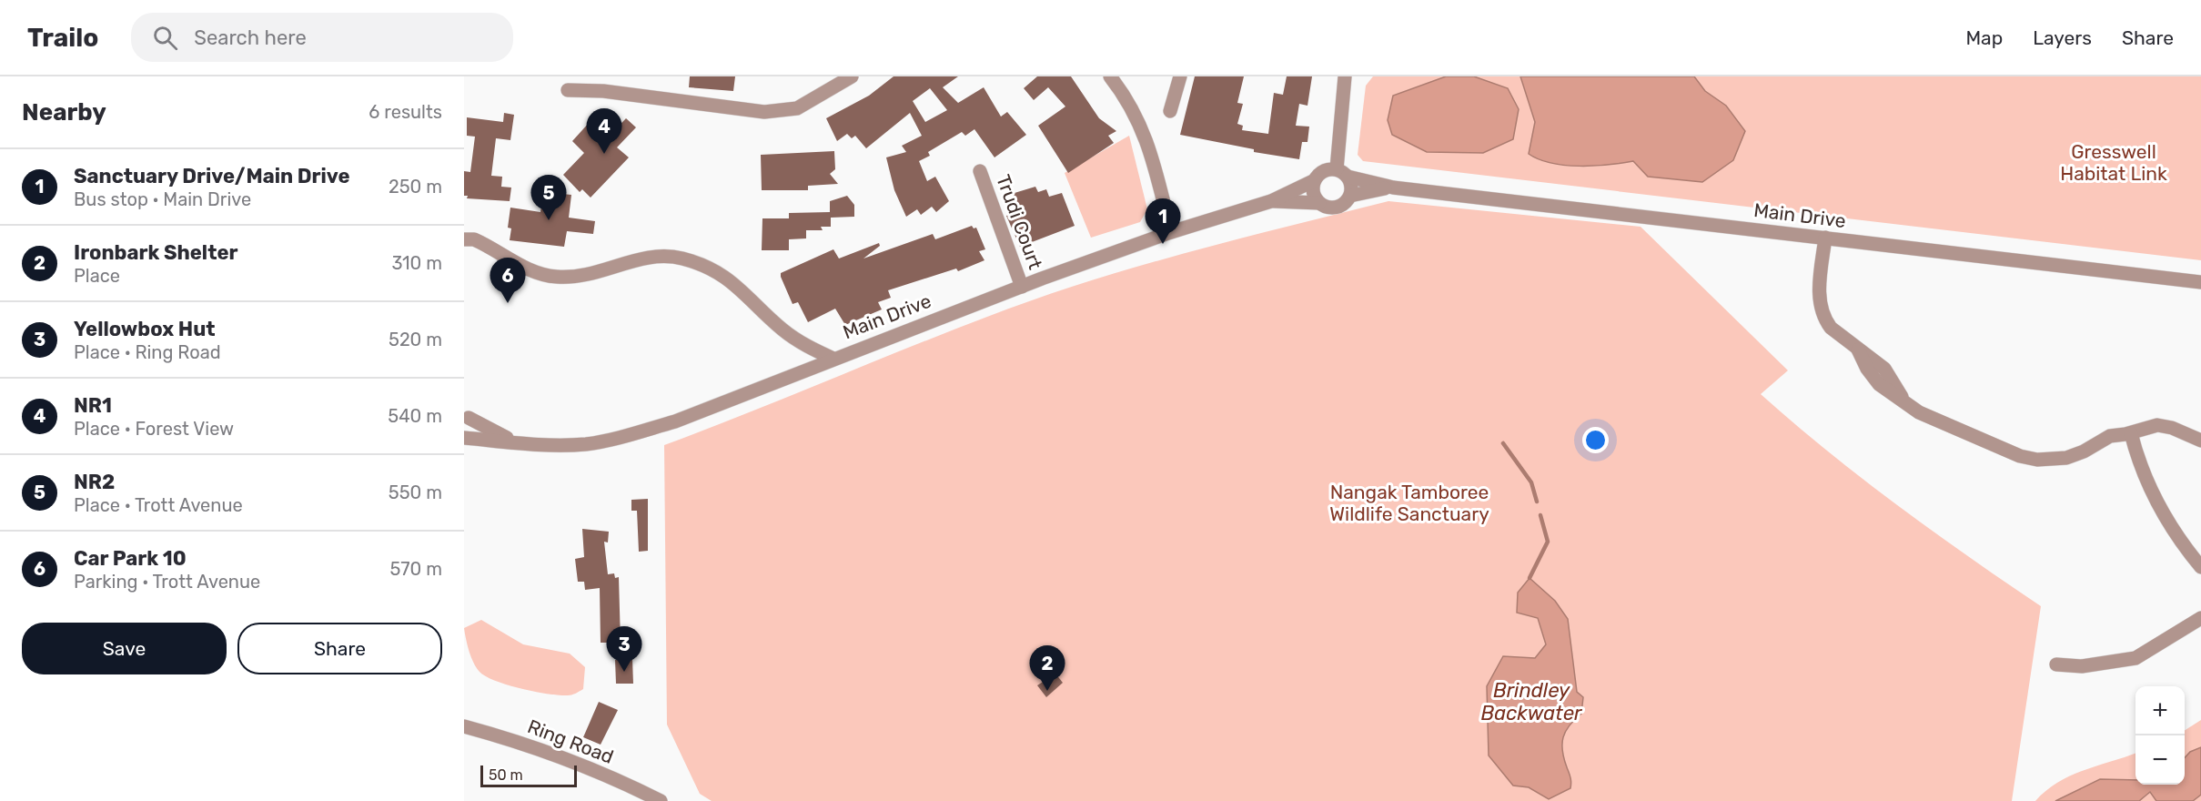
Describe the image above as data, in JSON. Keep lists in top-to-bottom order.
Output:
{
  "streets": {
    "street": ["Main Drive", "Trudi Court", "Ring Road"]
  },
  "crossings": [
    ["Main Drive", "Trudi Court"]
  ],
  "water": ["Brindley Backwater"],
  "parks": ["Gresswell Habitat Link", "Nangak Tamboree Wildlife Sanctuary"],
  "scale_bar": "50 m",
  "page": {
    "header": "Trailo",
    "search": "Search here",
    "nav": ["Map", "Layers", "Share"],
    "heading": ["Nearby", "6 results"],
    "pins": [
      "4",
      "5",
      "1",
      "6",
      "3",
      "2"
    ],
    "list": [
      {
        "mark": "1",
        "name": "Sanctuary Drive/Main Drive",
        "note": "Bus stop · Main Drive",
        "value": "250 m"
      },
      {
        "mark": "2",
        "name": "Ironbark Shelter",
        "note": "Place",
        "value": "310 m"
      },
      {
        "mark": "3",
        "name": "Yellowbox Hut",
        "note": "Place · Ring Road",
        "value": "520 m"
      },
      {
        "mark": "4",
        "name": "NR1",
        "note": "Place · Forest View",
        "value": "540 m"
      },
      {
        "mark": "5",
        "name": "NR2",
        "note": "Place · Trott Avenue",
        "value": "550 m"
      },
      {
        "mark": "6",
        "name": "Car Park 10",
        "note": "Parking · Trott Avenue",
        "value": "570 m"
      }
    ],
    "buttons": ["Save", "Share"],
    "map_buttons": ["+", "−"],
    "scale": "50 m"
  }
}
